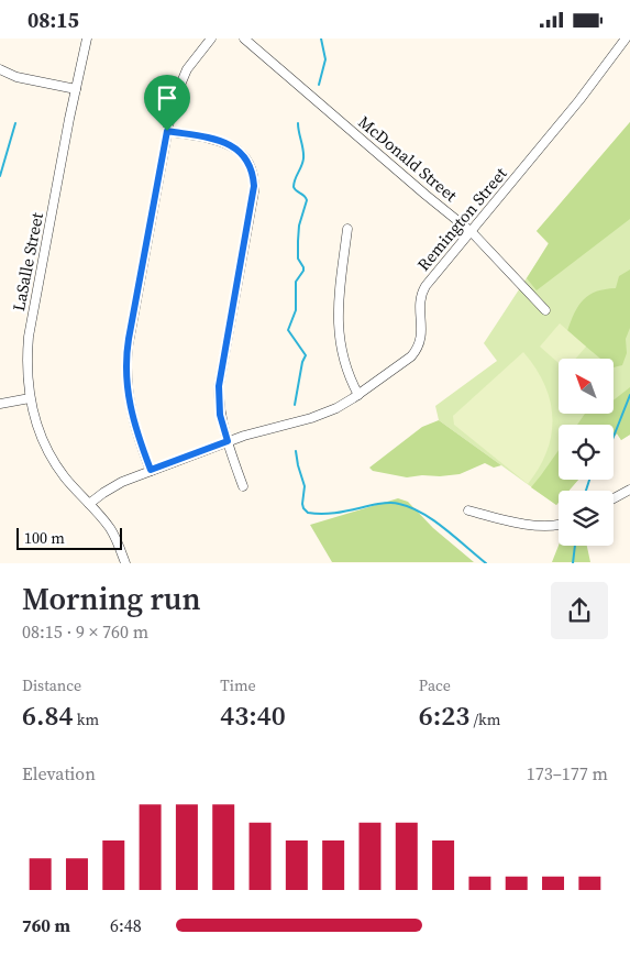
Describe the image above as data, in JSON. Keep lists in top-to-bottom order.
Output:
{
  "streets": {
    "street": ["McDonald Street", "Remington Street", "LaSalle Street"]
  },
  "crossings": [
    ["McDonald Street", "Remington Street"],
    ["Remington Street", "LaSalle Street"]
  ],
  "scale_bar": "100 m",
  "north": "top left",
  "page": {
    "status": "08:15",
    "scale": "100 m",
    "heading": ["Morning run", "08:15 · 9 × 760 m"],
    "stats": [
      ["Distance", "6.84 km"],
      ["Time", "43:40"],
      ["Pace", "6:23 /km"]
    ],
    "chart": ["Elevation", "173–177 m"],
    "list": [
      {
        "name": "760 m",
        "note": "6:48"
      }
    ]
  }
}
